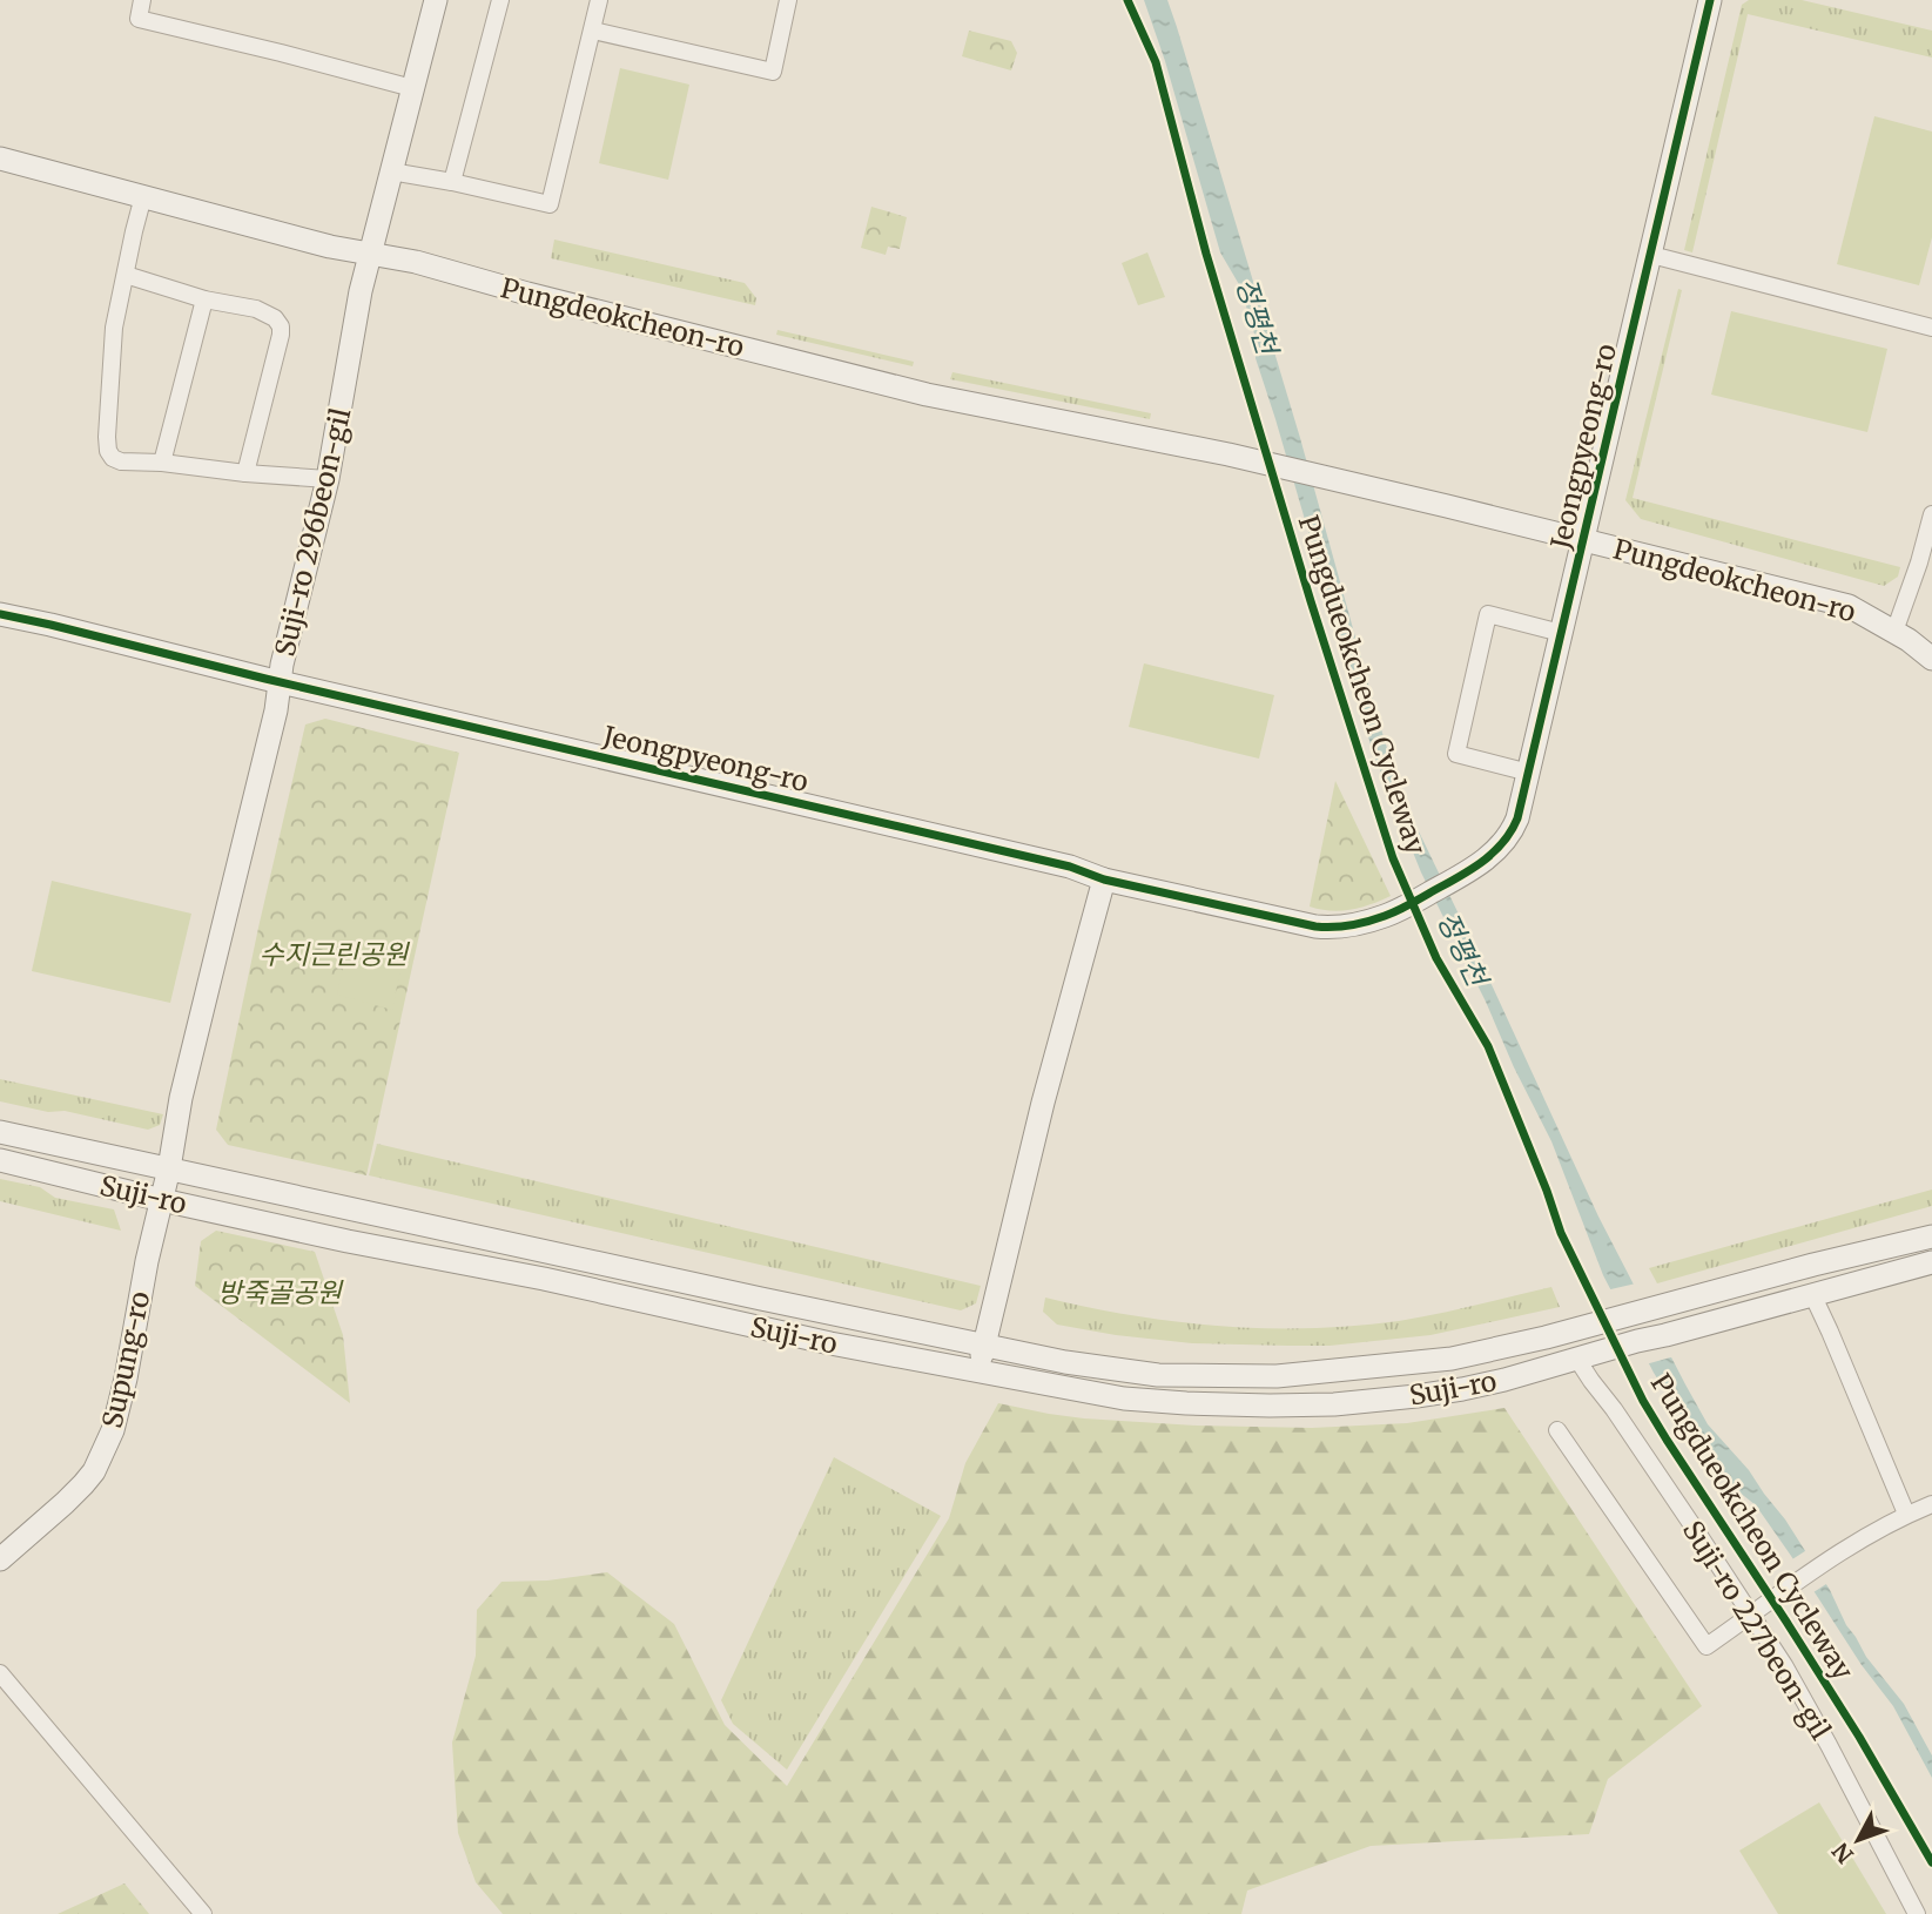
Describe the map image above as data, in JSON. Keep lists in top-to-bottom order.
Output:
{
  "streets": {
    "main road": [
      "Pungdeokcheon-ro",
      "Jeongpyeong-ro",
      "Suji-ro 296beon-gil",
      "Suji-ro",
      "Supung-ro"
    ],
    "street": ["Suji-ro 227beon-gil"],
    "cycle path": ["Pungdueokcheon Cycleway"]
  },
  "crossings": [
    ["Pungdeokcheon-ro", "Jeongpyeong-ro"],
    ["Pungdeokcheon-ro", "Suji-ro 296beon-gil"],
    ["Jeongpyeong-ro", "Suji-ro 296beon-gil"],
    ["Suji-ro 296beon-gil", "Suji-ro"],
    ["Suji-ro 296beon-gil", "Supung-ro"],
    ["Suji-ro", "Supung-ro"],
    ["Suji-ro", "Suji-ro 227beon-gil"]
  ],
  "water": ["정평천"],
  "parks": ["수지근린공원", "방죽골공원"],
  "north": "bottom left"
}
